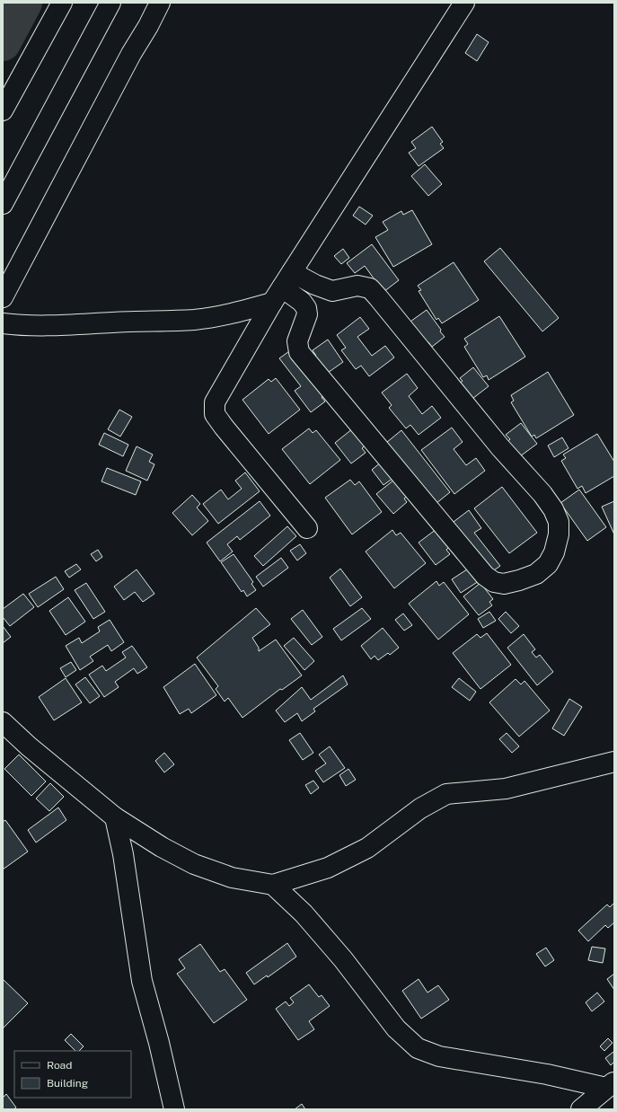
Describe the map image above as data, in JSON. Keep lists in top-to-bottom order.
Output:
{
  "legend": ["Road", "Building"]
}
